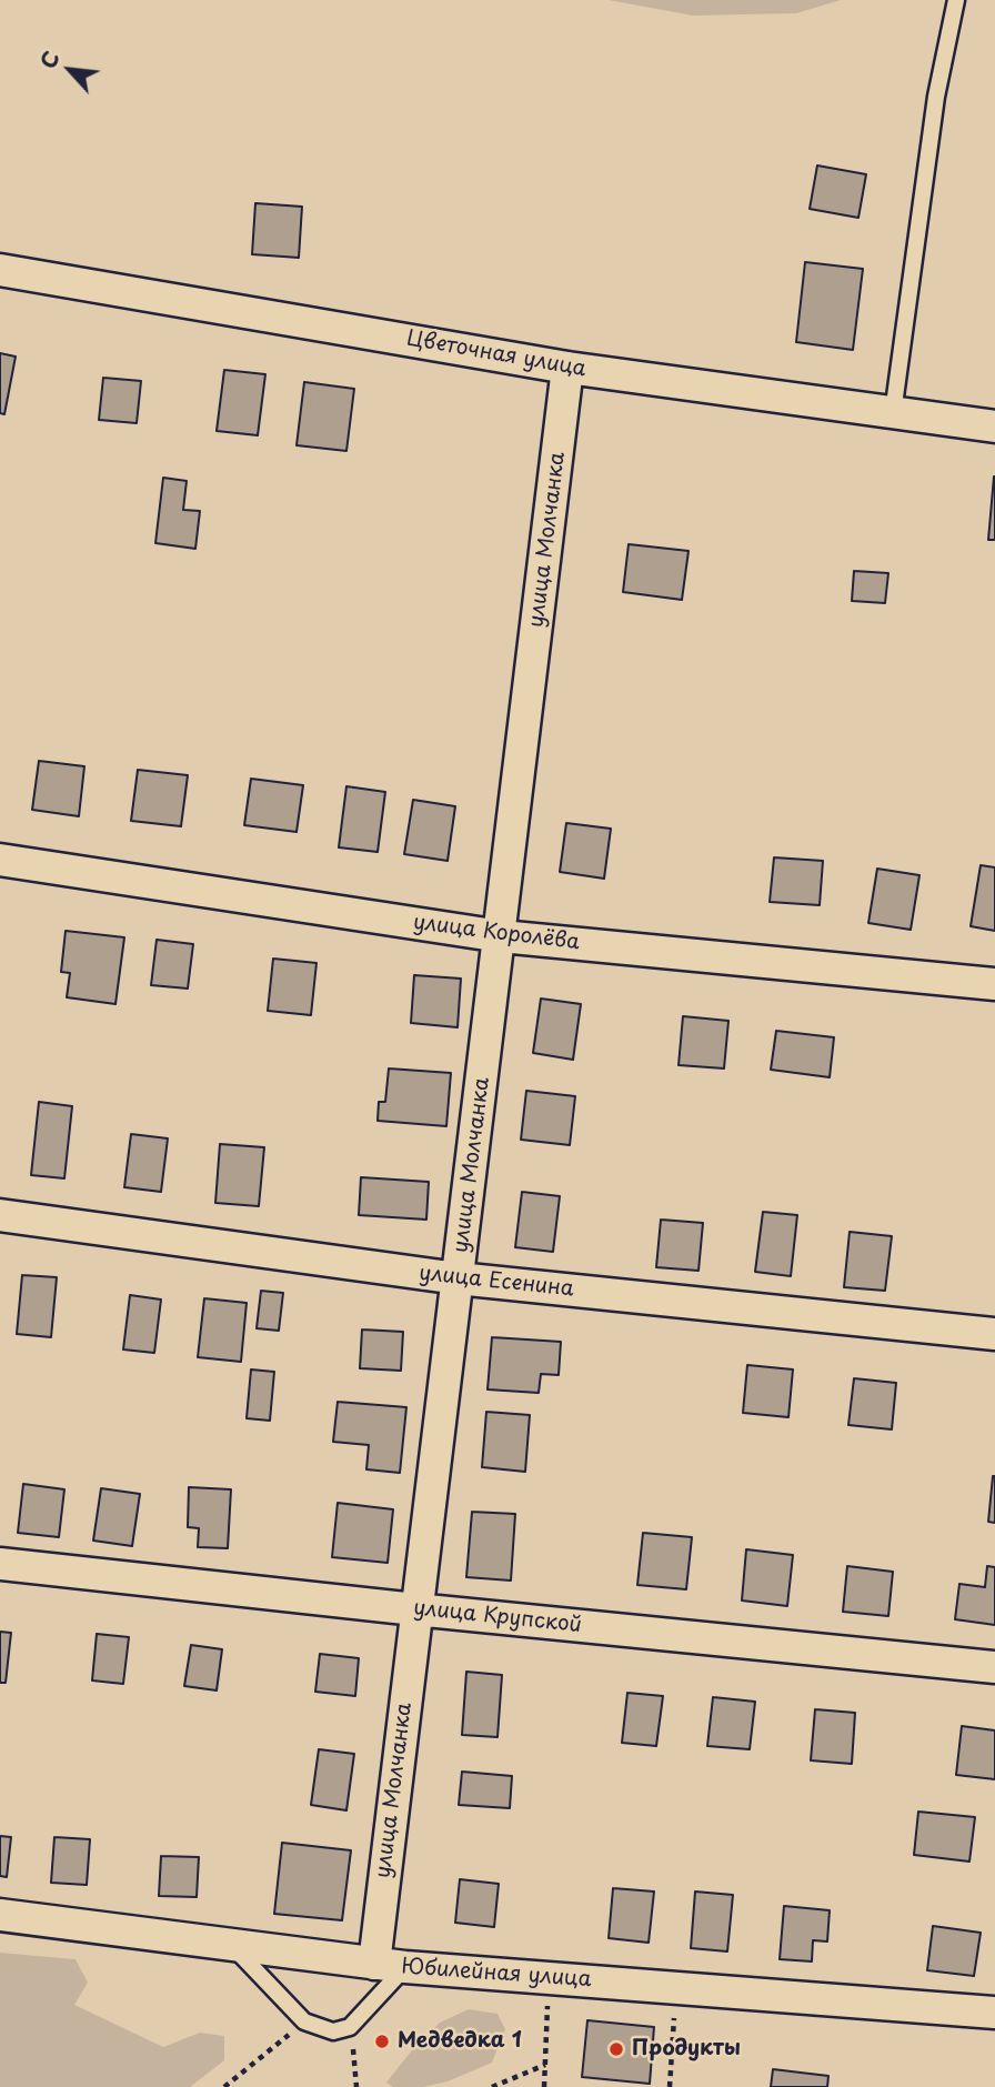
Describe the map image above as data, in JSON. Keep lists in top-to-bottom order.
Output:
{
  "streets": {
    "street": [
      "Цветочная улица",
      "улица Молчанка",
      "улица Королёва",
      "улица Есенина",
      "улица Крупской",
      "Юбилейная улица"
    ]
  },
  "crossings": [
    ["Цветочная улица", "улица Молчанка"],
    ["улица Молчанка", "улица Королёва"],
    ["улица Молчанка", "улица Есенина"],
    ["улица Молчанка", "улица Крупской"],
    ["улица Молчанка", "Юбилейная улица"]
  ],
  "places": ["Медведка 1", "Продукты"],
  "north": "top left"
}
